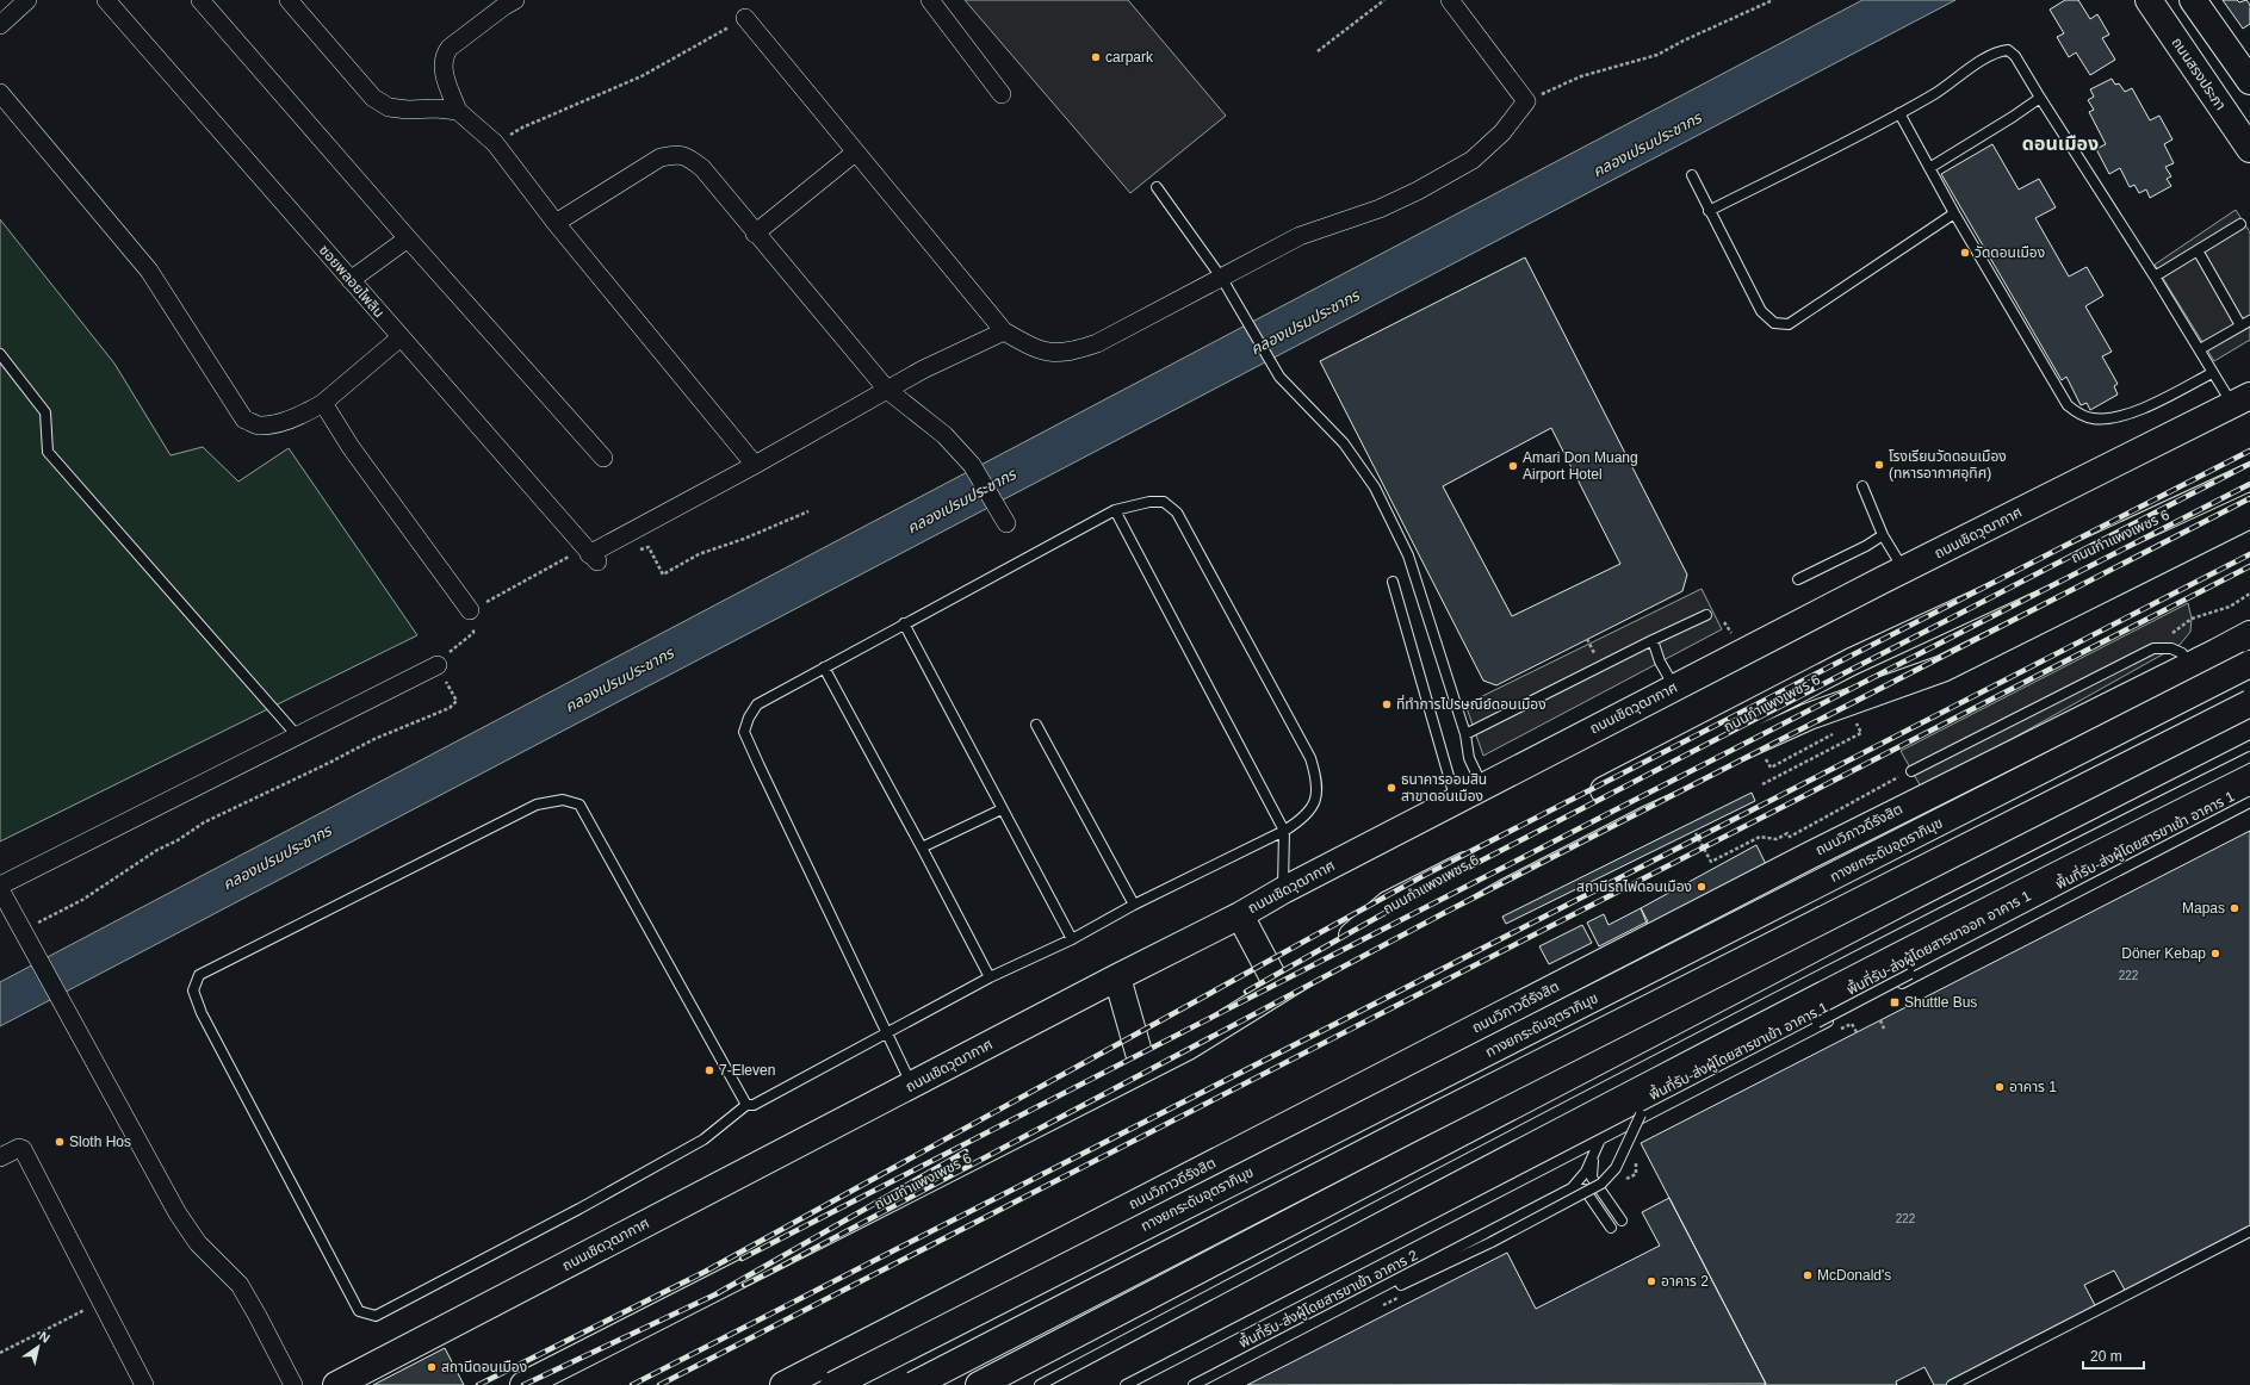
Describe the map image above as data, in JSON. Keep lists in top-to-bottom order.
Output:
{
  "streets": {
    "main road": [
      "ถนนสรงประภา",
      "ถนนเชิดวุฒากาศ",
      "ถนนกำแพงเพชร 6",
      "ถนนวิภาวดีรังสิต",
      "ทางยกระดับอุตราภิมุข"
    ],
    "street": ["ซอยพลอยไพลิน"],
    "lane": ["พื้นที่รับ-ส่งผู้โดยสารขาเข้า อาคาร 1", "พื้นที่รับ-ส่งผู้โดยสารขาออก อาคาร 1", "พื้นที่รับ-ส่งผู้โดยสารขาเข้า อาคาร 2"]
  },
  "crossings": [
    ["พื้นที่รับ-ส่งผู้โดยสารขาเข้า อาคาร 1", "พื้นที่รับ-ส่งผู้โดยสารขาออก อาคาร 1"]
  ],
  "districts": ["ดอนเมือง"],
  "water": ["คลองเปรมประชากร"],
  "places": {
    "other": [
      "carpark",
      "วัดดอนเมือง",
      "โรงเรียนวัดดอนเมือง (ทหารอากาศอุทิศ)",
      "Amari Don Muang Airport Hotel",
      "ที่ทำการไปรษณีย์ดอนเมือง",
      "ธนาคารออมสิน สาขาดอนเมือง",
      "สถานีรถไฟดอนเมือง",
      "Mapas",
      "Döner Kebap",
      "7-Eleven",
      "อาคาร 1",
      "Sloth Hos",
      "McDonald's",
      "อาคาร 2",
      "สถานีดอนเมือง"
    ],
    "transit": ["Shuttle Bus"]
  },
  "house_numbers": ["222", "222"],
  "scale_bar": "20 m",
  "north": "top right"
}
